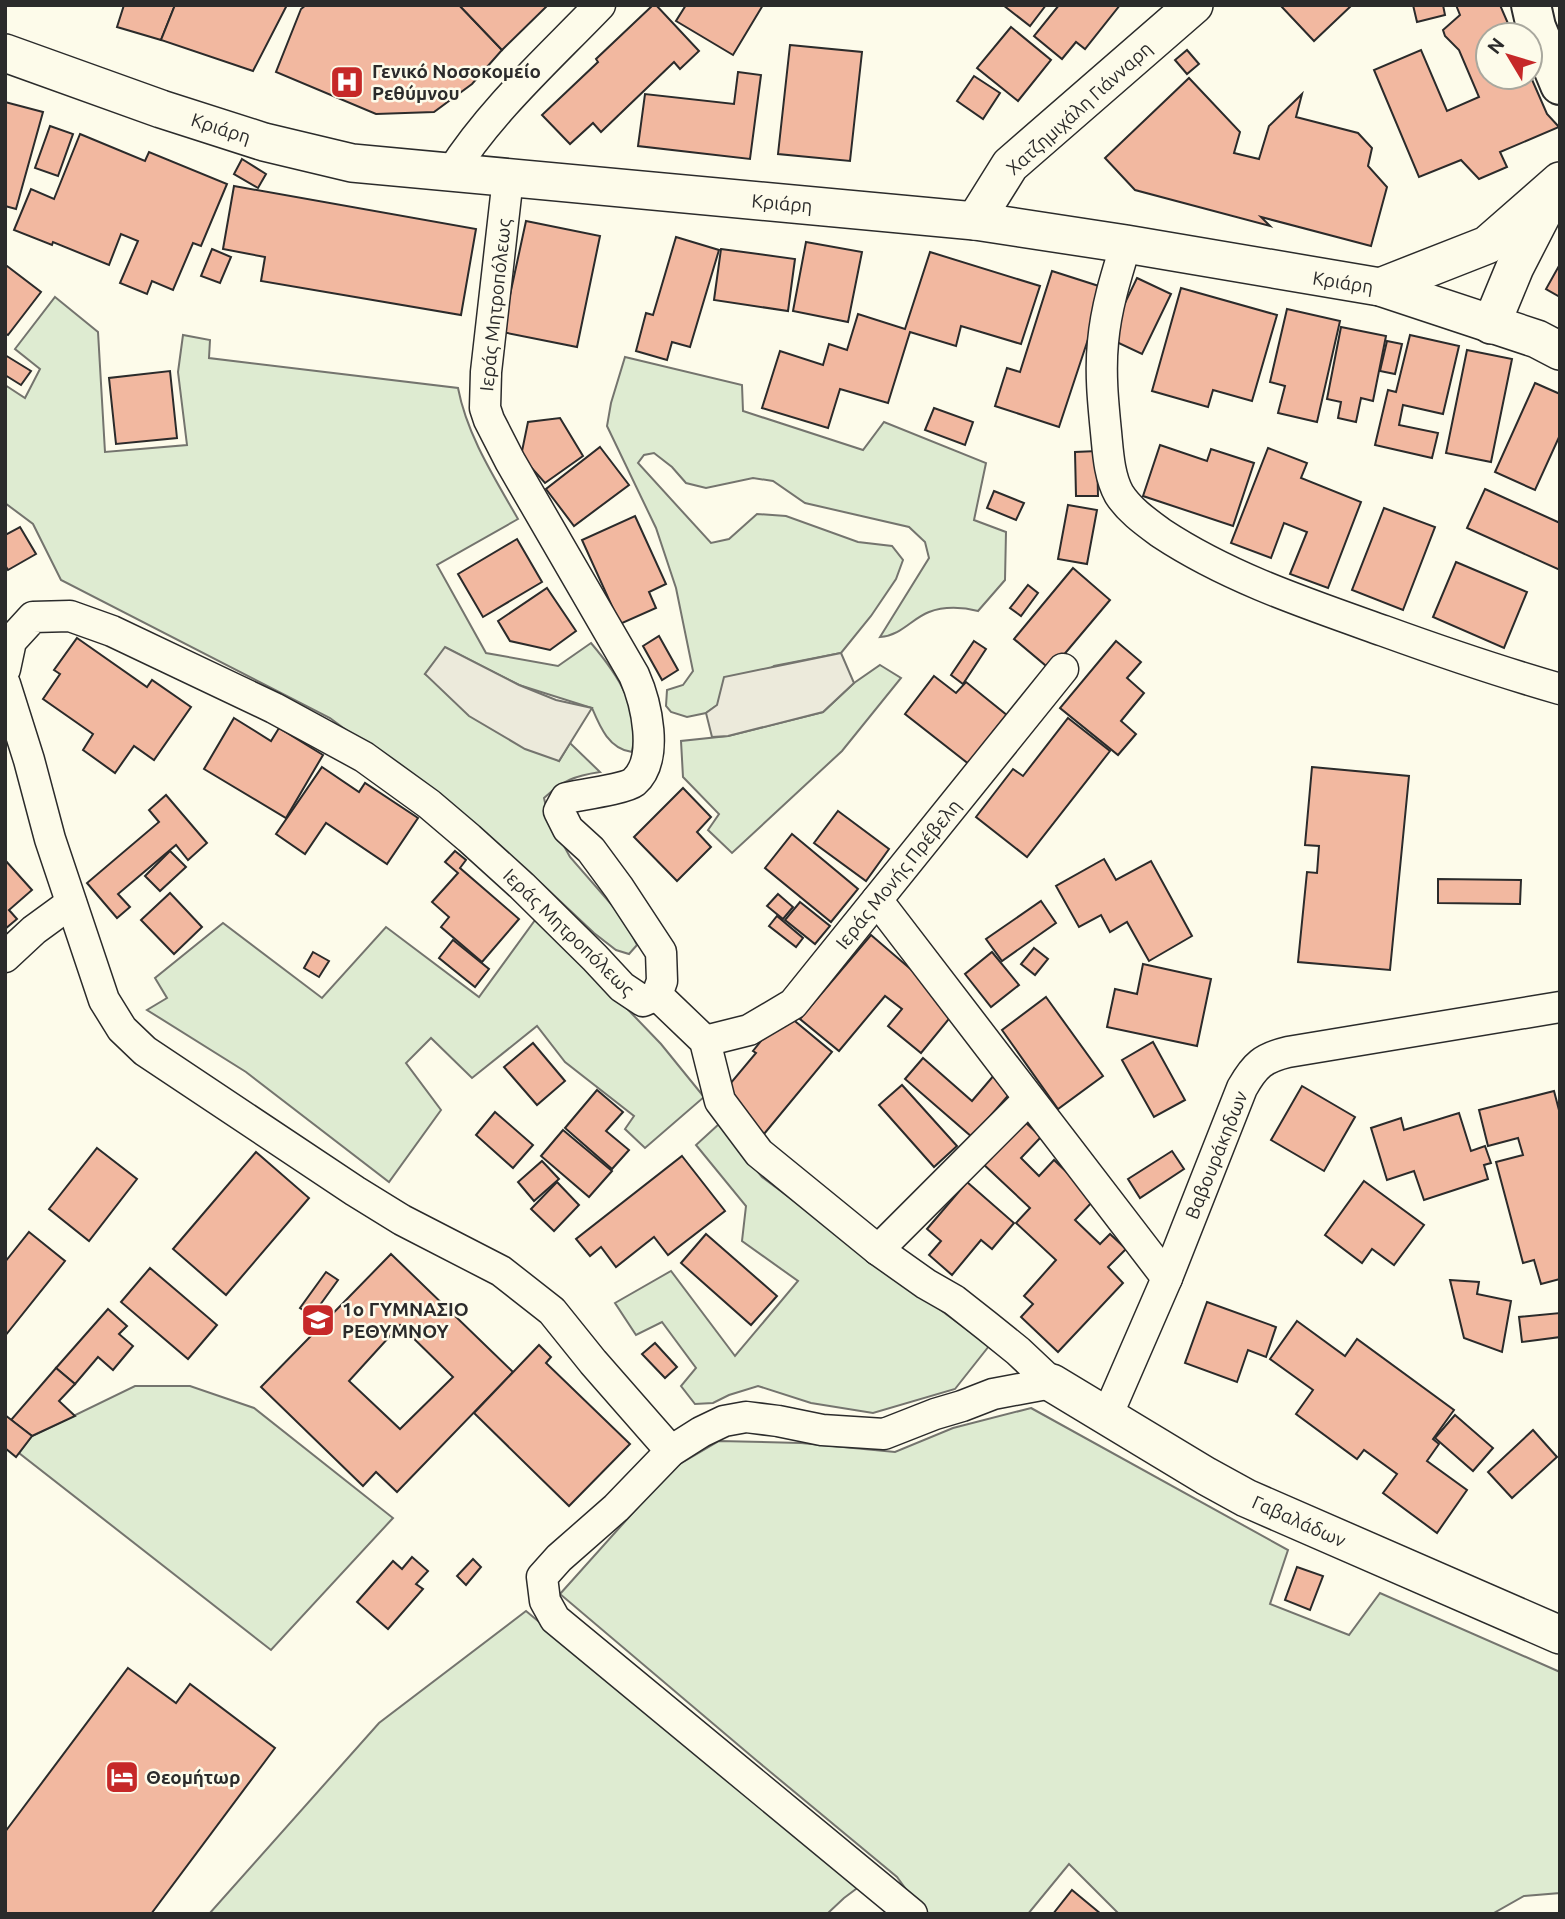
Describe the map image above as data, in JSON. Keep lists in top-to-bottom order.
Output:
{
  "streets": {
    "street": [
      "Χατζημιχάλη Γιάνναρη",
      "Κριάρη",
      "Ιεράς Μητροπόλεως",
      "Ιεράς Μονής Πρέβελη",
      "Βαβουράκηδων",
      "Γαβαλάδων"
    ]
  },
  "crossings": [
    ["Χατζημιχάλη Γιάνναρη", "Κριάρη"],
    ["Κριάρη", "Ιεράς Μητροπόλεως"],
    ["Βαβουράκηδων", "Γαβαλάδων"]
  ],
  "places": {
    "hospital": ["Γενικό Νοσοκομείο Ρεθύμνου"],
    "school or university": ["1ο ΓΥΜΝΑΣΙΟ ΡΕΘΥΜΝΟΥ"],
    "hotel": ["Θεομήτωρ"]
  },
  "north": "top left"
}
